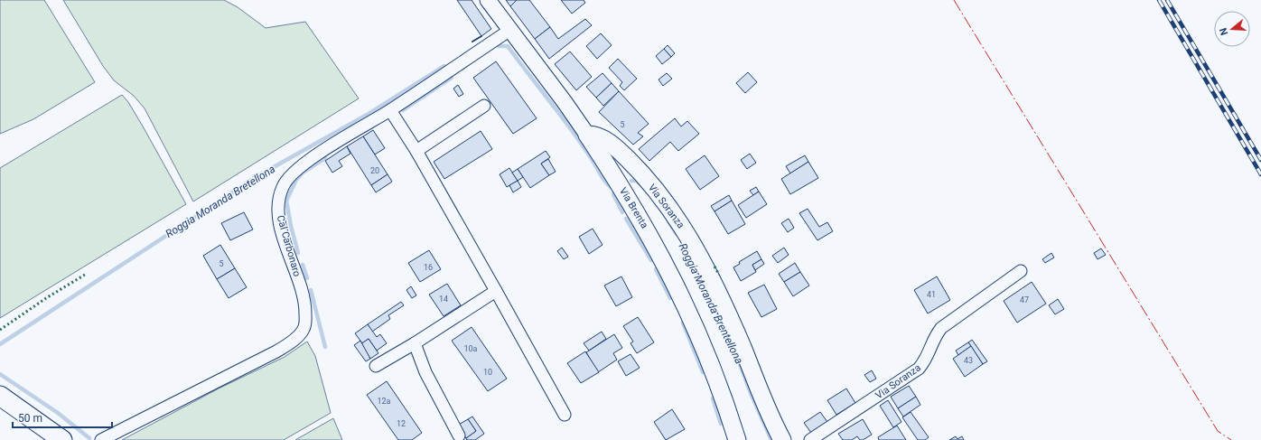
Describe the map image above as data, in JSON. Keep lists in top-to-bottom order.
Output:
{
  "streets": {
    "main road": ["Via Soranza", "Via Brenta"],
    "street": ["Cal Carbonaro"]
  },
  "crossings": [
    ["Via Soranza", "Via Brenta"],
    ["Via Brenta", "Cal Carbonaro"]
  ],
  "water": ["Roggia Moranda Bretellona", "Roggia Moranda Brentellona"],
  "house_numbers": [
    "5",
    "20",
    "5",
    "16",
    "41",
    "14",
    "47",
    "10a",
    "43",
    "10",
    "12a",
    "12"
  ],
  "scale_bar": "50 m",
  "north": "left"
}
